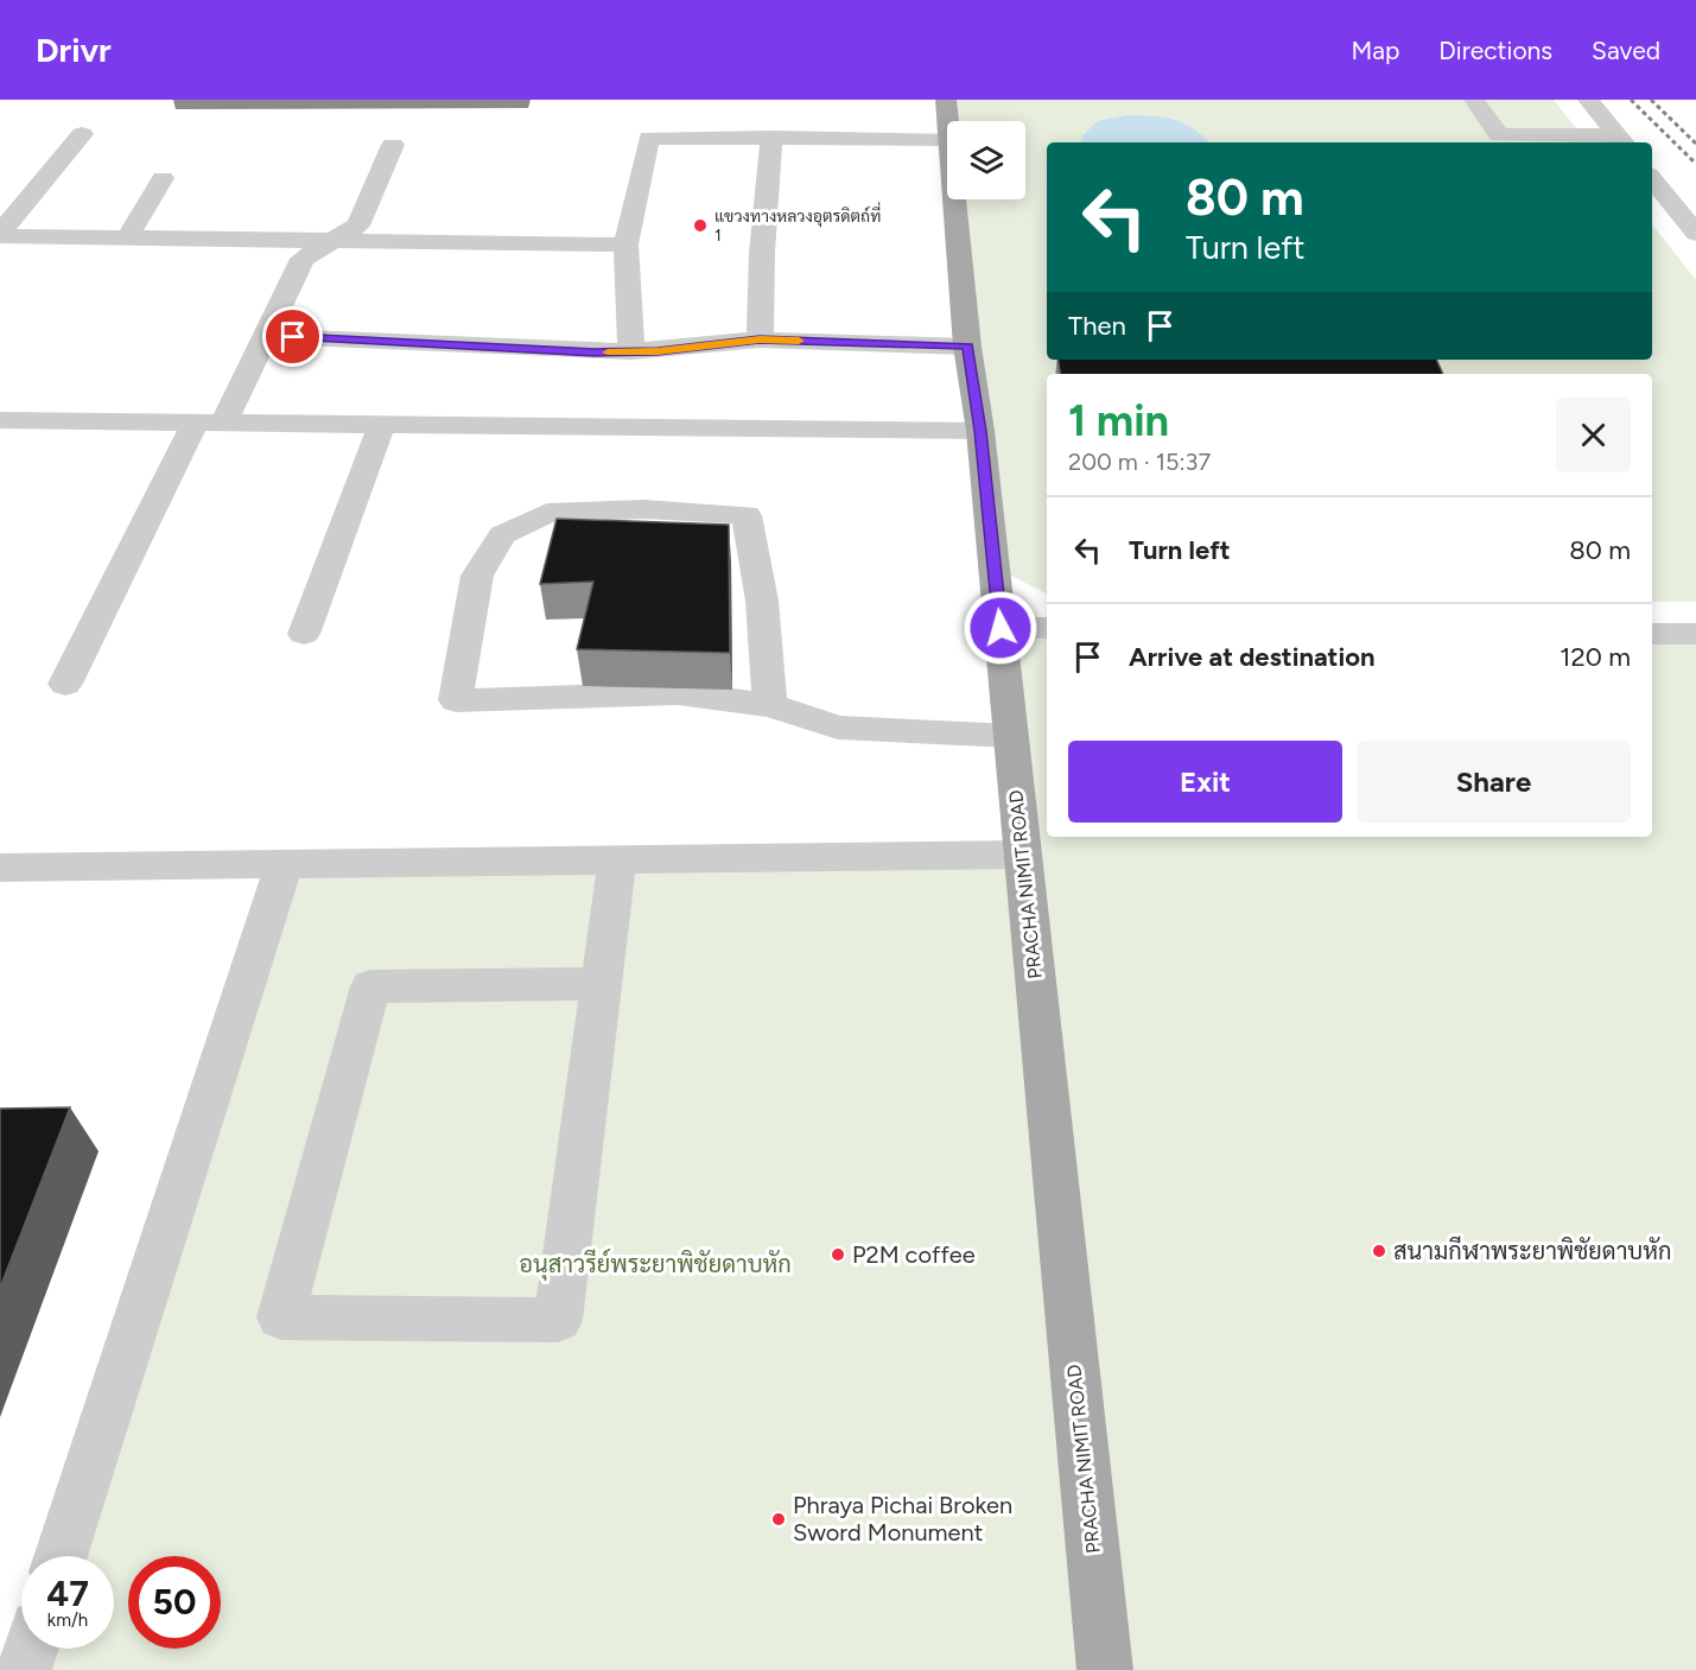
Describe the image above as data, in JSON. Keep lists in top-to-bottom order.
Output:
{
  "streets": {
    "main road": ["PRACHA NIMIT ROAD"]
  },
  "parks": ["อนุสาวรีย์พระยาพิชัยดาบหัก"],
  "places": [
    "แขวงทางหลวงอุตรดิตถ์ที่ 1",
    "สนามกีฬาพระยาพิชัยดาบหัก",
    "P2M coffee",
    "Phraya Pichai Broken Sword Monument"
  ],
  "page": {
    "header": "Drivr",
    "nav": ["Map", "Directions", "Saved"],
    "turn": ["80 m", "Turn left"],
    "then": "Then",
    "heading": ["1 min", "200 m · 15:37"],
    "list": [
      {
        "name": "Turn left",
        "value": "80 m"
      },
      {
        "name": "Arrive at destination",
        "value": "120 m"
      }
    ],
    "buttons": ["Exit", "Share"],
    "speed": "47 km/h",
    "limit": "50"
  }
}
